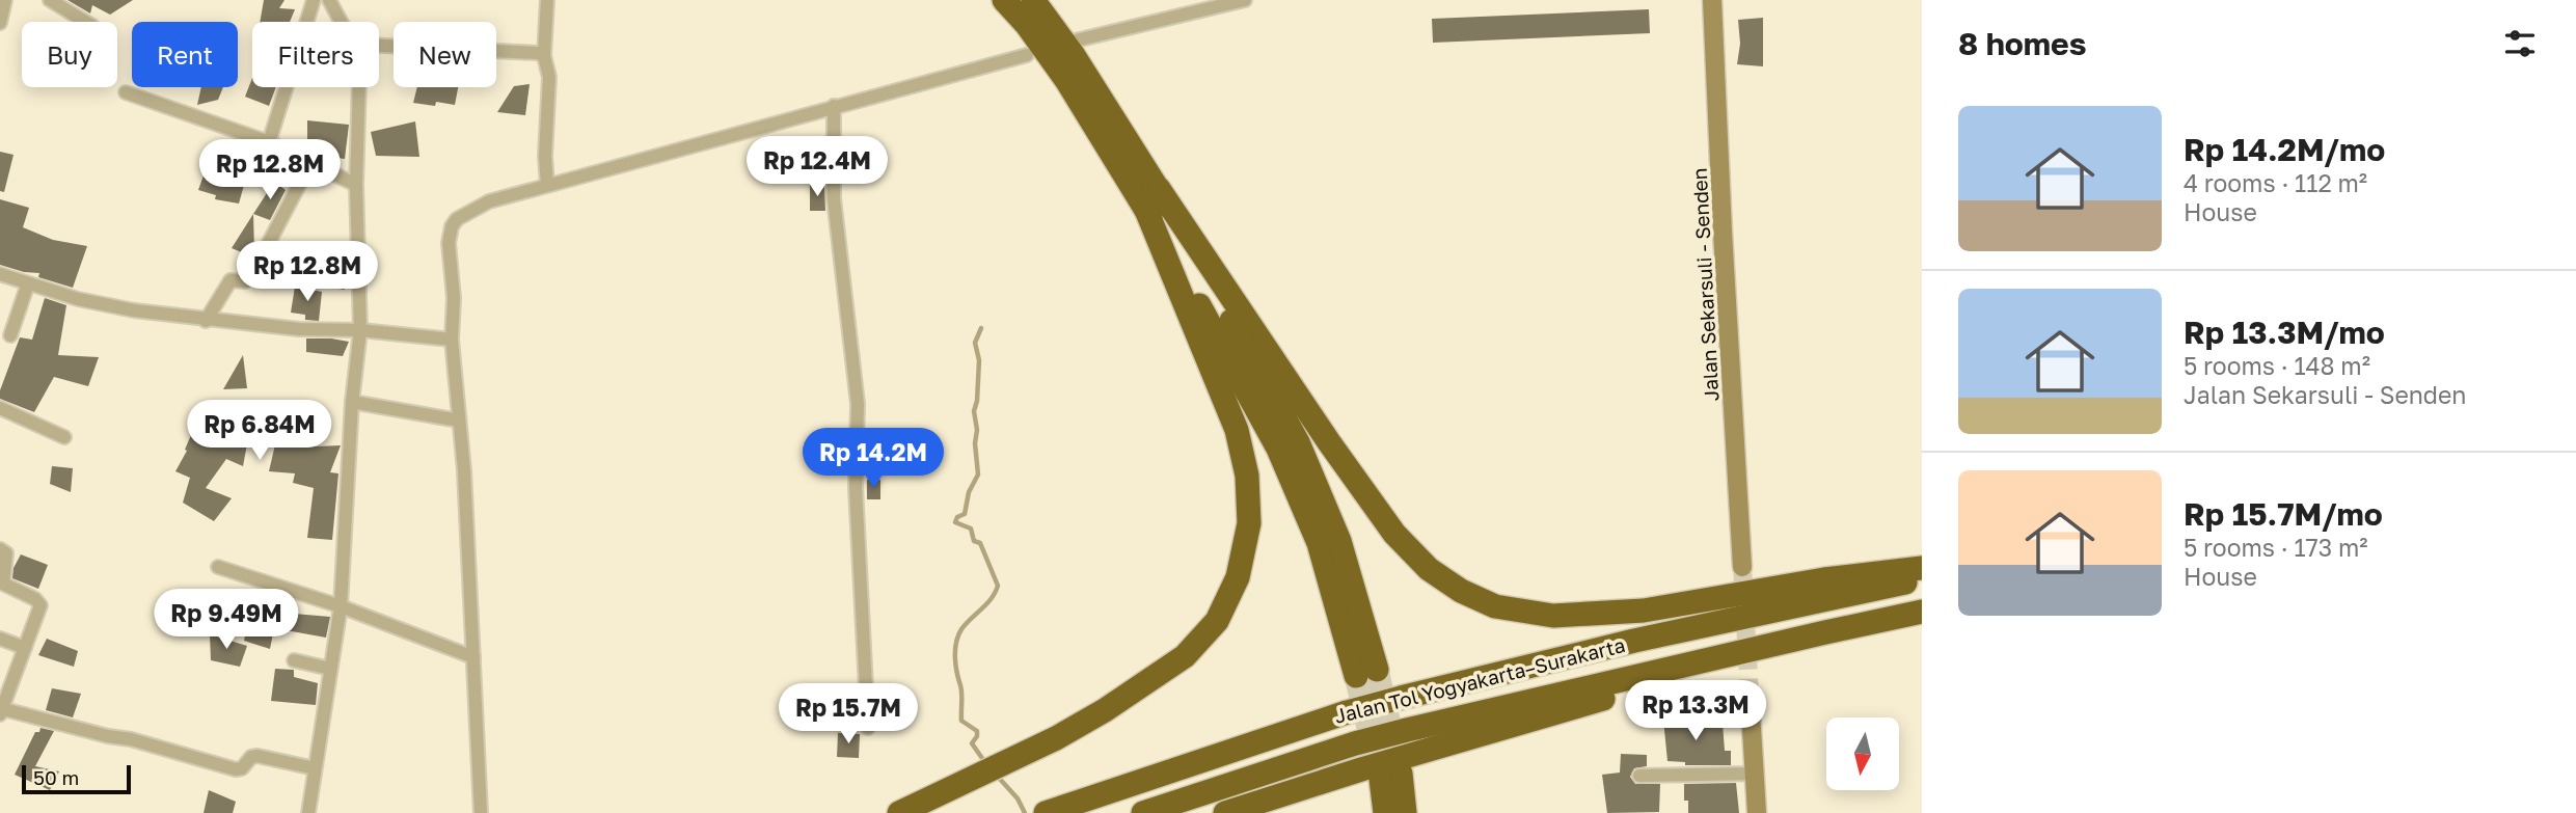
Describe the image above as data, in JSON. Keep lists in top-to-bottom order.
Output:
{
  "streets": {
    "highway": ["Jalan Tol Yogyakarta–Surakarta"],
    "street": ["Jalan Sekarsuli - Senden"]
  },
  "scale_bar": "50 m",
  "north": "bottom",
  "page": {
    "heading": "8 homes",
    "chip": [
      "Buy",
      "Rent",
      "Filters",
      "New"
    ],
    "list": [
      {
        "name": "Rp 14.2M/mo",
        "note": "4 rooms · 112 m² · House"
      },
      {
        "name": "Rp 13.3M/mo",
        "note": "5 rooms · 148 m² · Jalan Sekarsuli - Senden"
      },
      {
        "name": "Rp 15.7M/mo",
        "note": "5 rooms · 173 m² · House"
      }
    ],
    "price": [
      "Rp 12.4M",
      "Rp 12.8M",
      "Rp 12.8M",
      "Rp 6.84M",
      "Rp 14.2M",
      "Rp 9.49M",
      "Rp 13.3M",
      "Rp 15.7M"
    ],
    "scale": "50 m"
  }
}
